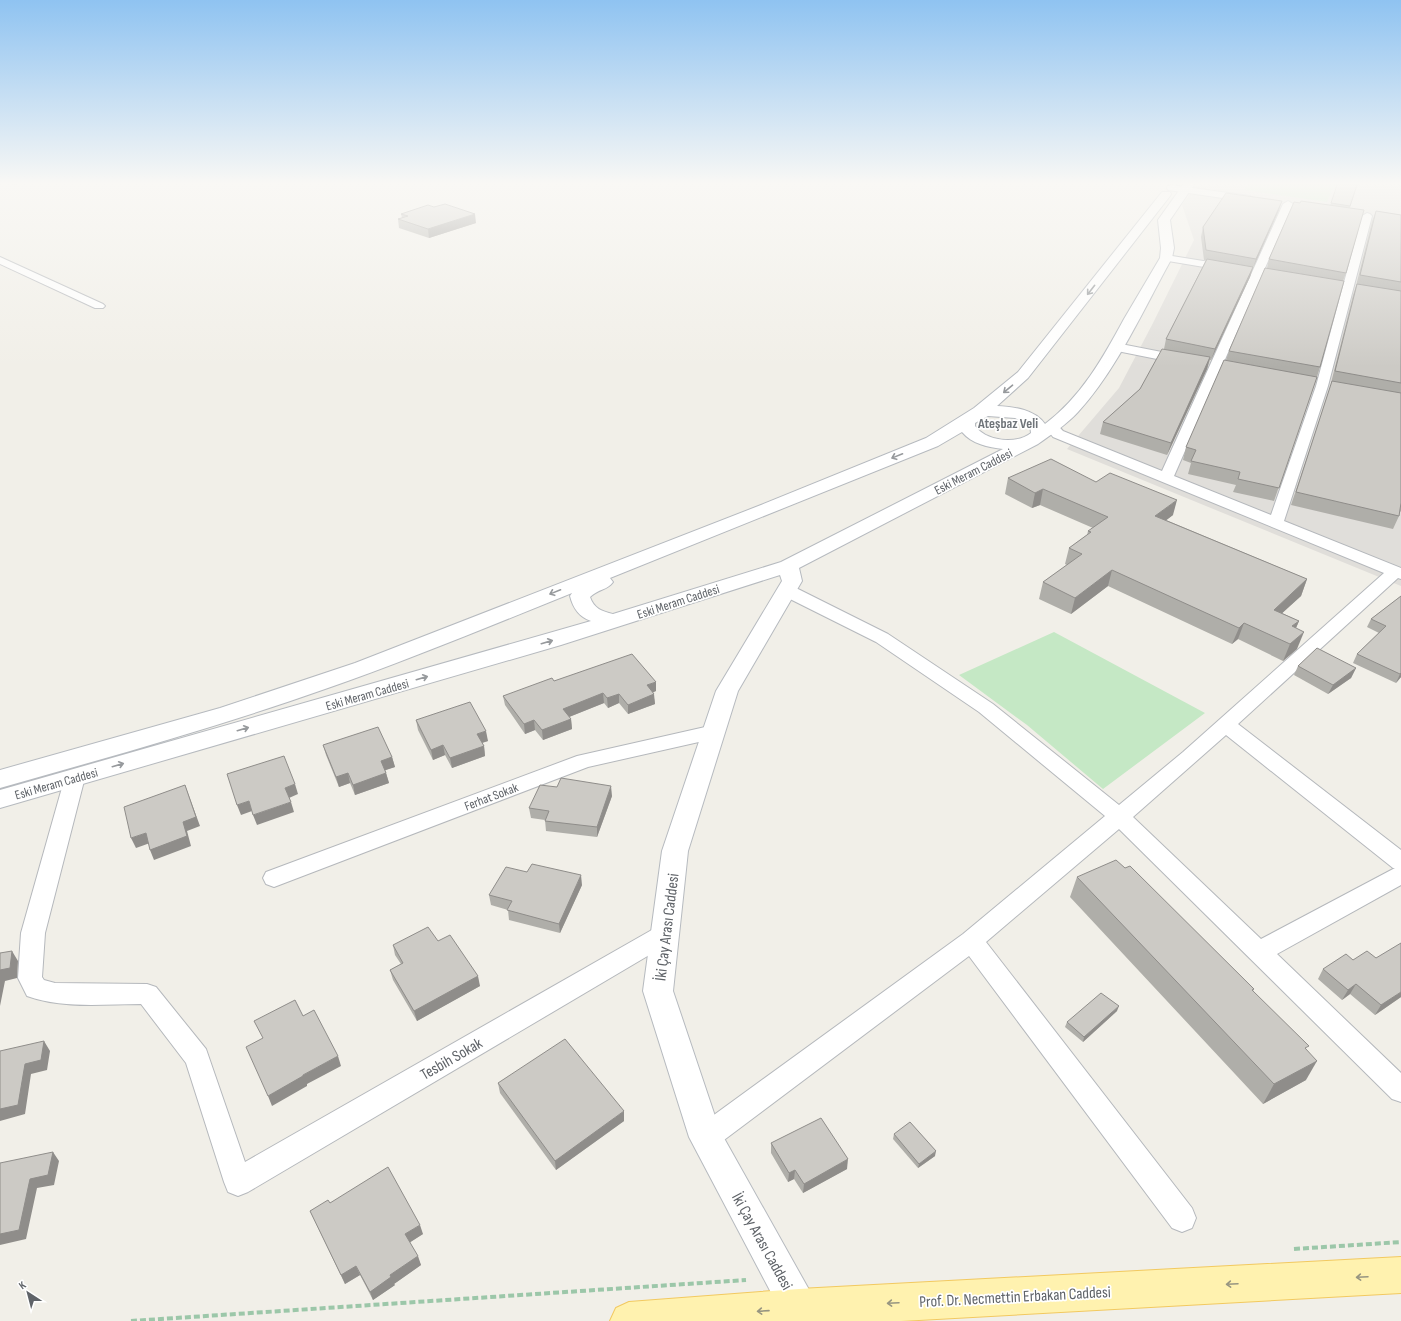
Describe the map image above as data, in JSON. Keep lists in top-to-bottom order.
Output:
{
  "streets": {
    "main road": ["Prof. Dr. Necmettin Erbakan Caddesi"],
    "street": [
      "Eski Meram Caddesi",
      "Ferhat Sokak",
      "İki Çay Arası Caddesi",
      "Tesbih Sokak"
    ]
  },
  "crossings": [
    ["Eski Meram Caddesi", "İki Çay Arası Caddesi"],
    ["Eski Meram Caddesi", "Tesbih Sokak"],
    ["Ferhat Sokak", "İki Çay Arası Caddesi"],
    ["İki Çay Arası Caddesi", "Tesbih Sokak"],
    ["İki Çay Arası Caddesi", "Prof. Dr. Necmettin Erbakan Caddesi"]
  ],
  "one_way": ["Prof. Dr. Necmettin Erbakan Caddesi"],
  "districts": ["Ateşbaz Veli"],
  "north": "top left"
}
